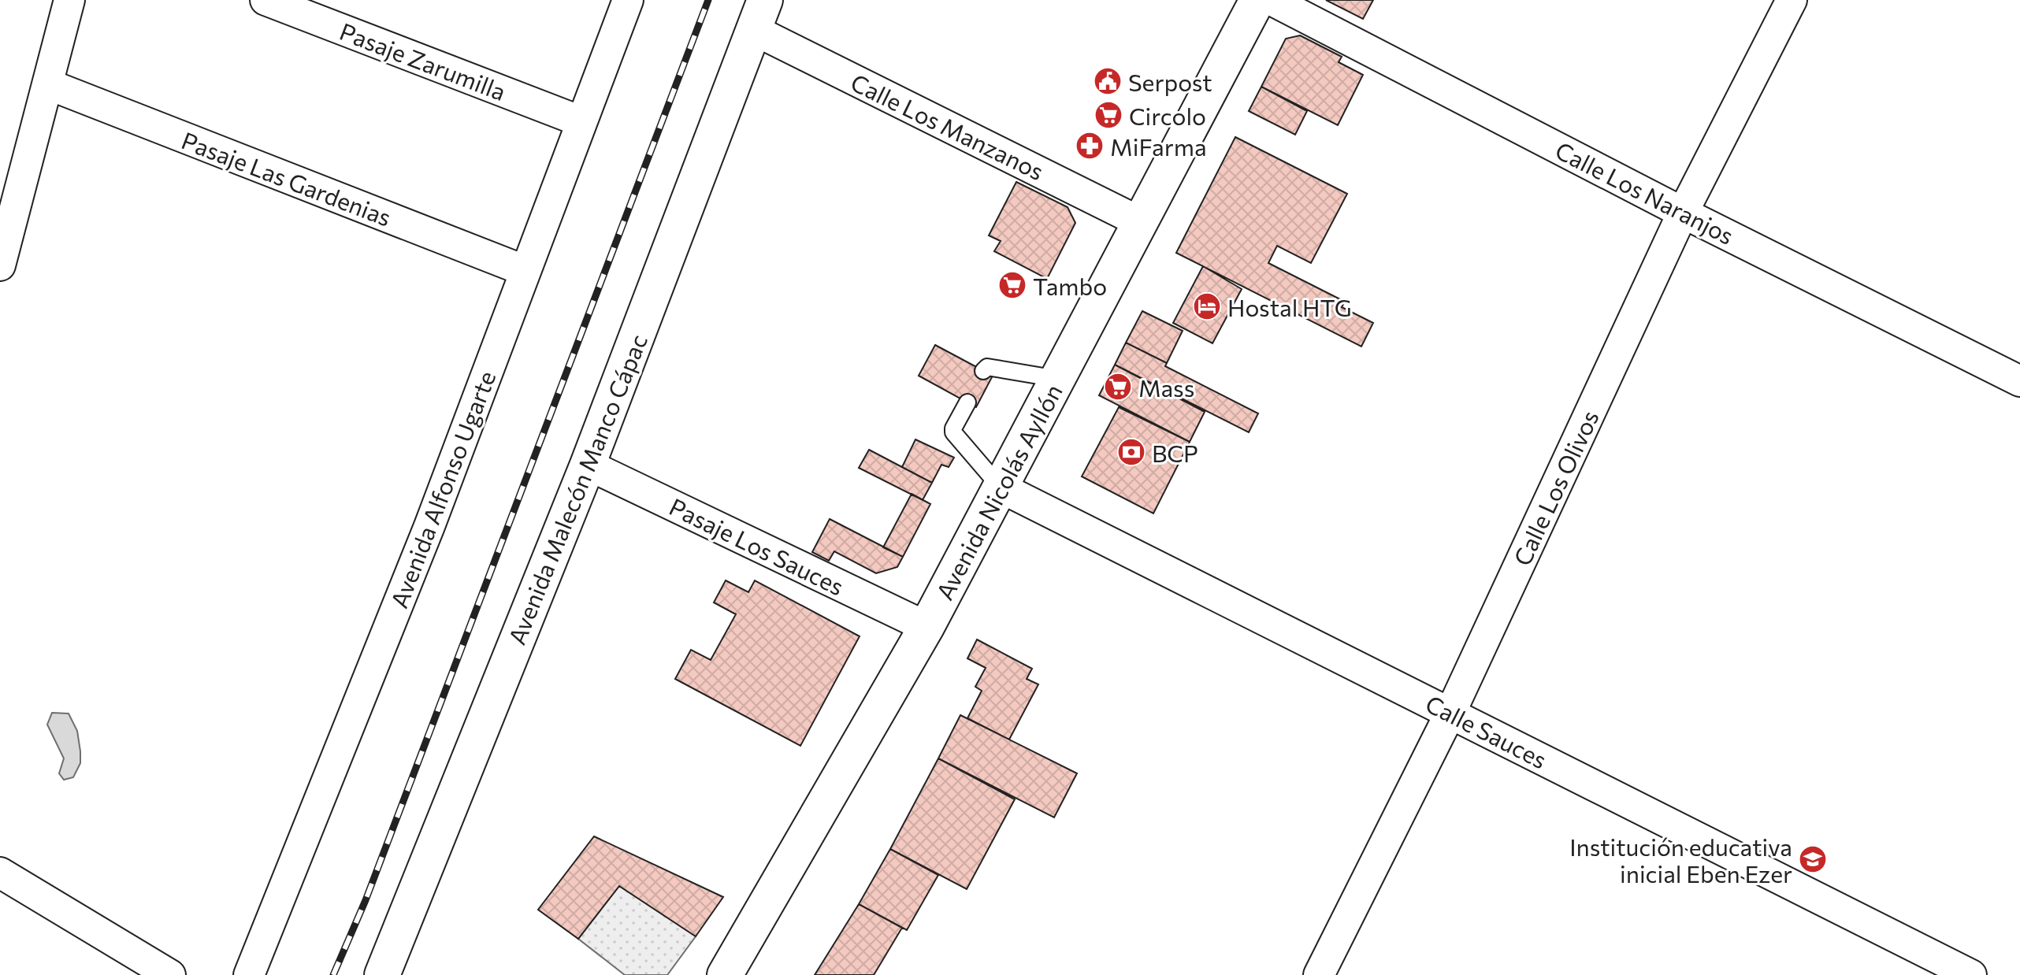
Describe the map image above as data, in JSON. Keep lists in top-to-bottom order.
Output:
{
  "streets": {
    "highway": ["Avenida Malecón Manco Cápac", "Avenida Nicolás Ayllón"],
    "street": [
      "Pasaje Zarumilla",
      "Calle Los Manzanos",
      "Pasaje Las Gardenias",
      "Calle Los Naranjos",
      "Calle Los Olivos",
      "Avenida Alfonso Ugarte",
      "Pasaje Los Sauces",
      "Calle Sauces"
    ]
  },
  "crossings": [
    ["Pasaje Zarumilla", "Avenida Alfonso Ugarte"],
    ["Calle Los Manzanos", "Avenida Malecón Manco Cápac"],
    ["Calle Los Manzanos", "Avenida Nicolás Ayllón"],
    ["Pasaje Las Gardenias", "Avenida Alfonso Ugarte"],
    ["Calle Los Naranjos", "Calle Los Olivos"],
    ["Calle Los Olivos", "Calle Sauces"],
    ["Avenida Malecón Manco Cápac", "Pasaje Los Sauces"],
    ["Avenida Nicolás Ayllón", "Pasaje Los Sauces"],
    ["Avenida Nicolás Ayllón", "Calle Sauces"]
  ],
  "places": {
    "public building": ["Serpost"],
    "supermarket": ["Circolo", "Tambo", "Mass"],
    "pharmacy": ["MiFarma"],
    "hotel": ["Hostal HTG"],
    "bank": ["BCP"],
    "school or university": ["Institución educativa inicial Eben Ezer"]
  }
}
